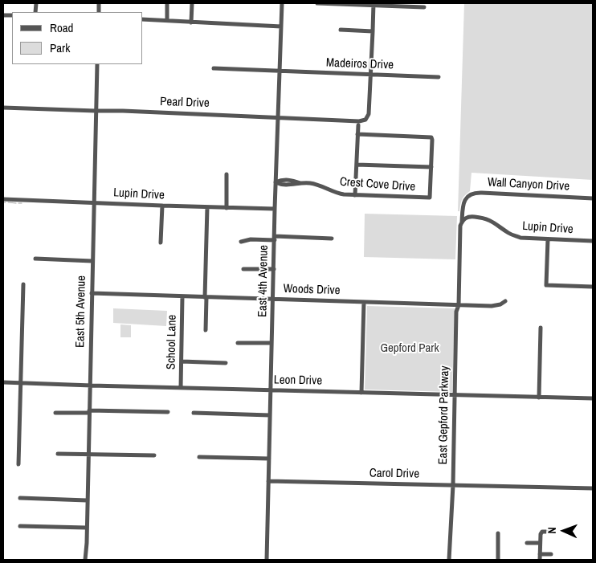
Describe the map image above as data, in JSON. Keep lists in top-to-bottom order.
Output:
{
  "streets": {
    "street": [
      "Madeiros Drive",
      "Pearl Drive",
      "Crest Cove Drive",
      "Wall Canyon Drive",
      "Lupin Drive",
      "East 4th Avenue",
      "Woods Drive",
      "East 5th Avenue",
      "School Lane",
      "Leon Drive",
      "East Gepford Parkway",
      "Carol Drive"
    ]
  },
  "crossings": [
    ["Madeiros Drive", "Pearl Drive"],
    ["Madeiros Drive", "East 4th Avenue"],
    ["Pearl Drive", "East 4th Avenue"],
    ["Pearl Drive", "East 5th Avenue"],
    ["Crest Cove Drive", "East 4th Avenue"],
    ["Wall Canyon Drive", "Lupin Drive"],
    ["Wall Canyon Drive", "East Gepford Parkway"],
    ["Lupin Drive", "East 4th Avenue"],
    ["Lupin Drive", "East 5th Avenue"],
    ["Lupin Drive", "East Gepford Parkway"],
    ["East 4th Avenue", "Woods Drive"],
    ["East 4th Avenue", "Leon Drive"],
    ["East 4th Avenue", "Carol Drive"],
    ["Woods Drive", "East 5th Avenue"],
    ["Woods Drive", "School Lane"],
    ["Woods Drive", "East Gepford Parkway"],
    ["East 5th Avenue", "Leon Drive"],
    ["School Lane", "Leon Drive"],
    ["Leon Drive", "East Gepford Parkway"],
    ["East Gepford Parkway", "Carol Drive"]
  ],
  "parks": ["Gepford Park"],
  "legend": ["Road", "Park"],
  "north": "left"
}
